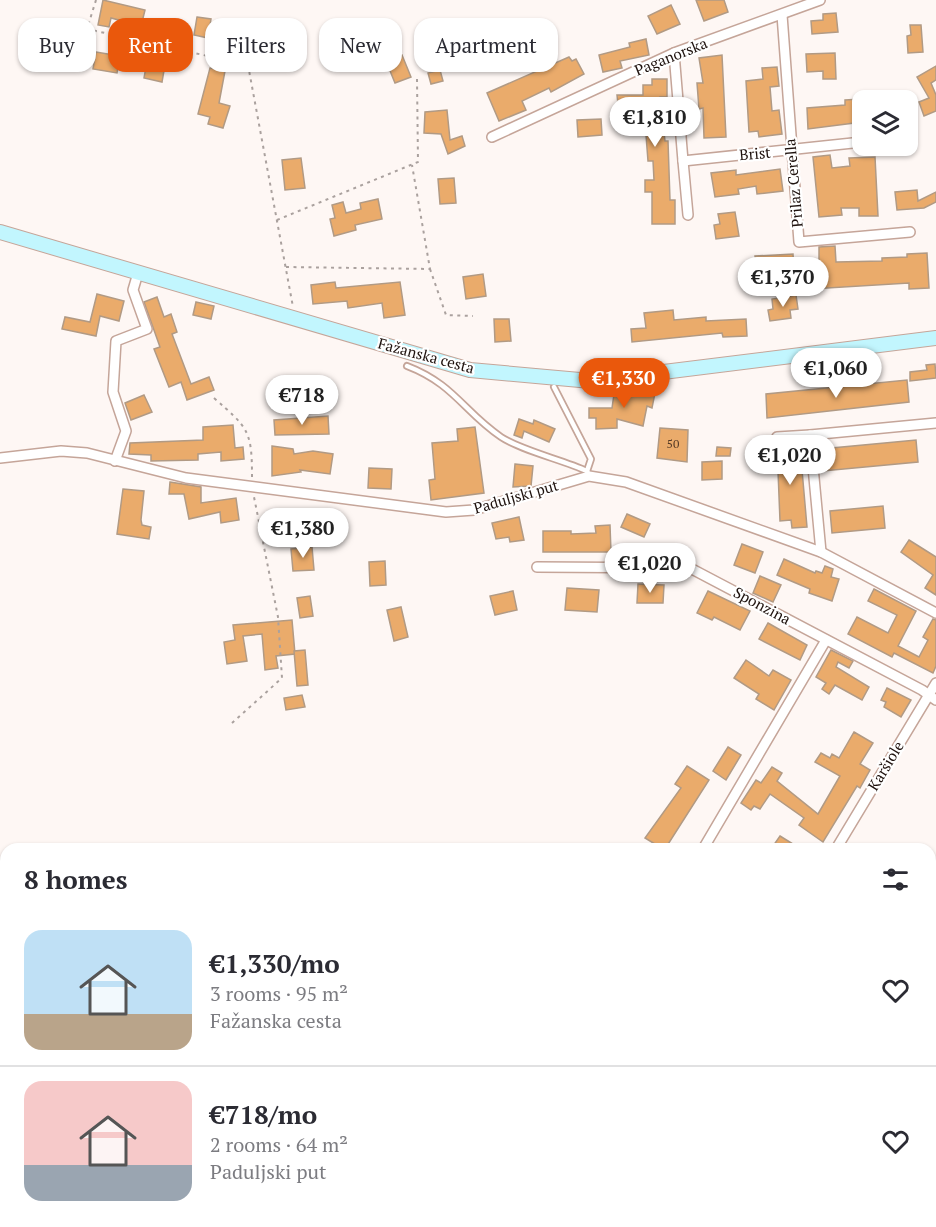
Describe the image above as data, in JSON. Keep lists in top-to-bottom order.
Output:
{
  "streets": {
    "main road": ["Fažanska cesta"],
    "street": [
      "Paganorska",
      "Brist",
      "Prilaz Cerella",
      "Paduljski put",
      "Sponzina",
      "Karšiole"
    ]
  },
  "crossings": [
    ["Paganorska", "Prilaz Cerella"],
    ["Brist", "Prilaz Cerella"],
    ["Sponzina", "Karšiole"]
  ],
  "house_numbers": ["50"],
  "page": {
    "chip": [
      "Buy",
      "Rent",
      "Filters",
      "New",
      "Apartment"
    ],
    "price": [
      "€1,810",
      "€1,370",
      "€1,060",
      "€1,330",
      "€718",
      "€1,020",
      "€1,380",
      "€1,020"
    ],
    "heading": "8 homes",
    "list": [
      {
        "name": "€1,330/mo",
        "note": "3 rooms · 95 m² · Fažanska cesta"
      },
      {
        "name": "€718/mo",
        "note": "2 rooms · 64 m² · Paduljski put"
      }
    ]
  }
}
